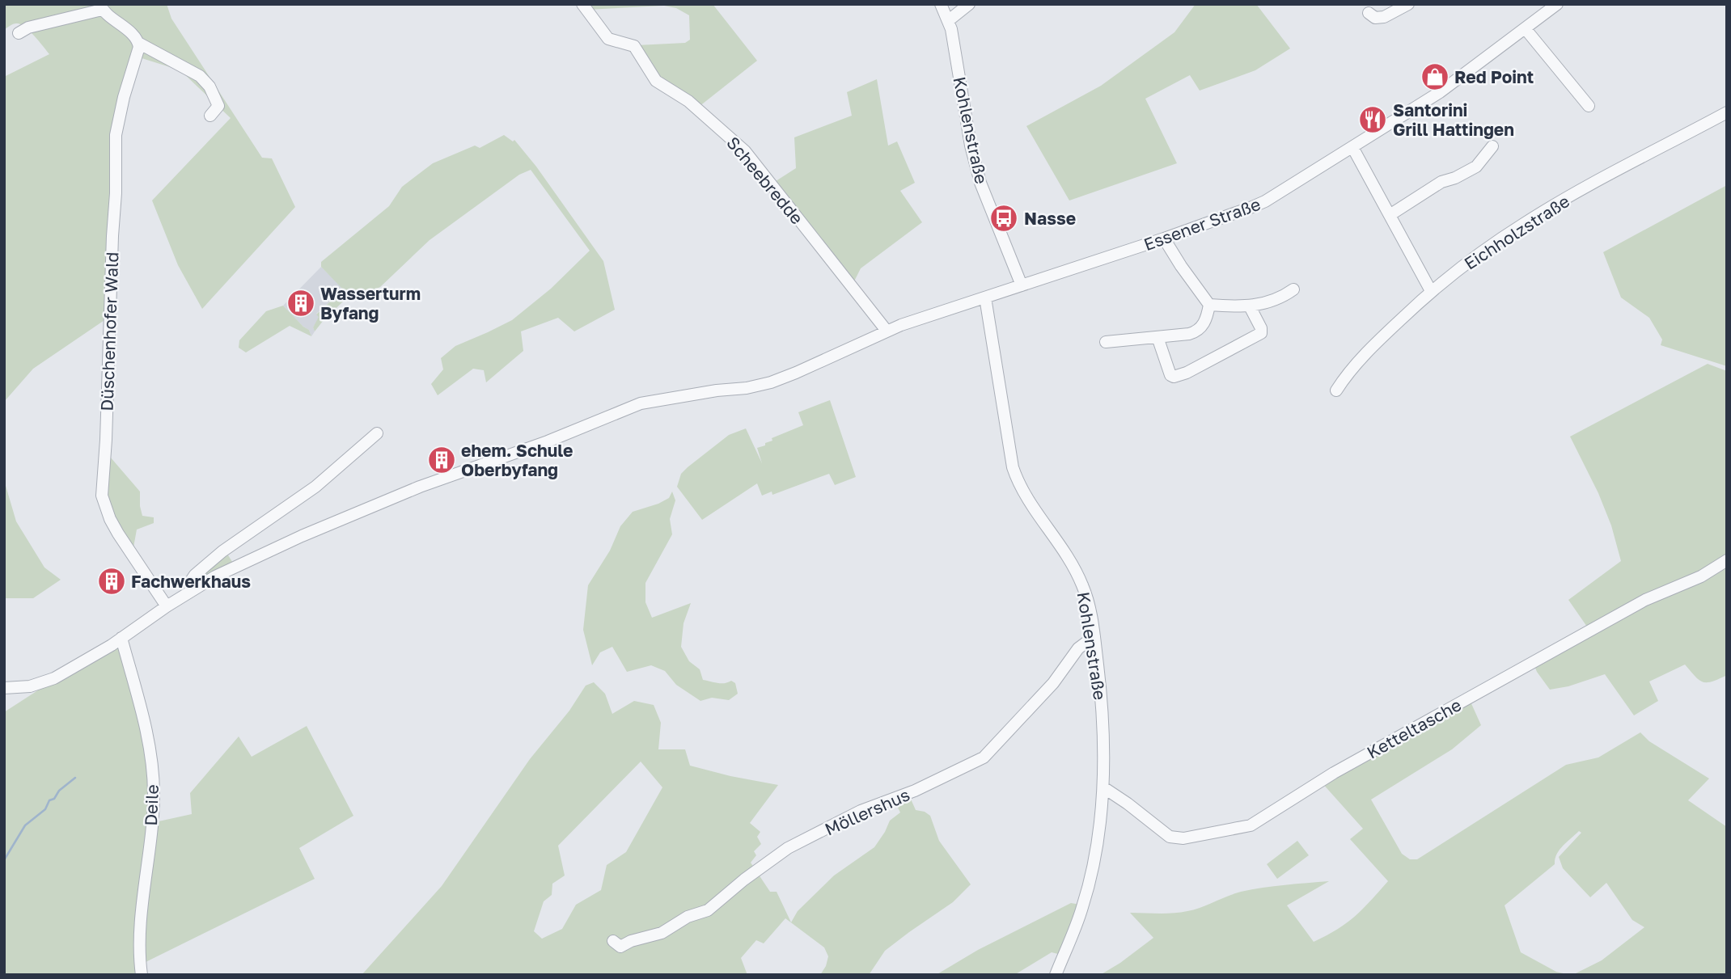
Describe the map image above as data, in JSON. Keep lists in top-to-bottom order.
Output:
{
  "streets": {
    "street": [
      "Kohlenstraße",
      "Scheebredde",
      "Essener Straße",
      "Eichholzstraße",
      "Düschenhofer Wald",
      "Ketteltasche",
      "Deile",
      "Möllershus"
    ]
  },
  "crossings": [
    ["Kohlenstraße", "Essener Straße"],
    ["Kohlenstraße", "Ketteltasche"],
    ["Kohlenstraße", "Möllershus"],
    ["Scheebredde", "Essener Straße"],
    ["Essener Straße", "Düschenhofer Wald"],
    ["Essener Straße", "Deile"]
  ],
  "places": {
    "shop": ["Red Point"],
    "restaurant": ["Santorini Grill Hattingen"],
    "bus stop": ["Nasse"],
    "building": ["Wasserturm Byfang", "ehem. Schule Oberbyfang", "Fachwerkhaus"]
  }
}
